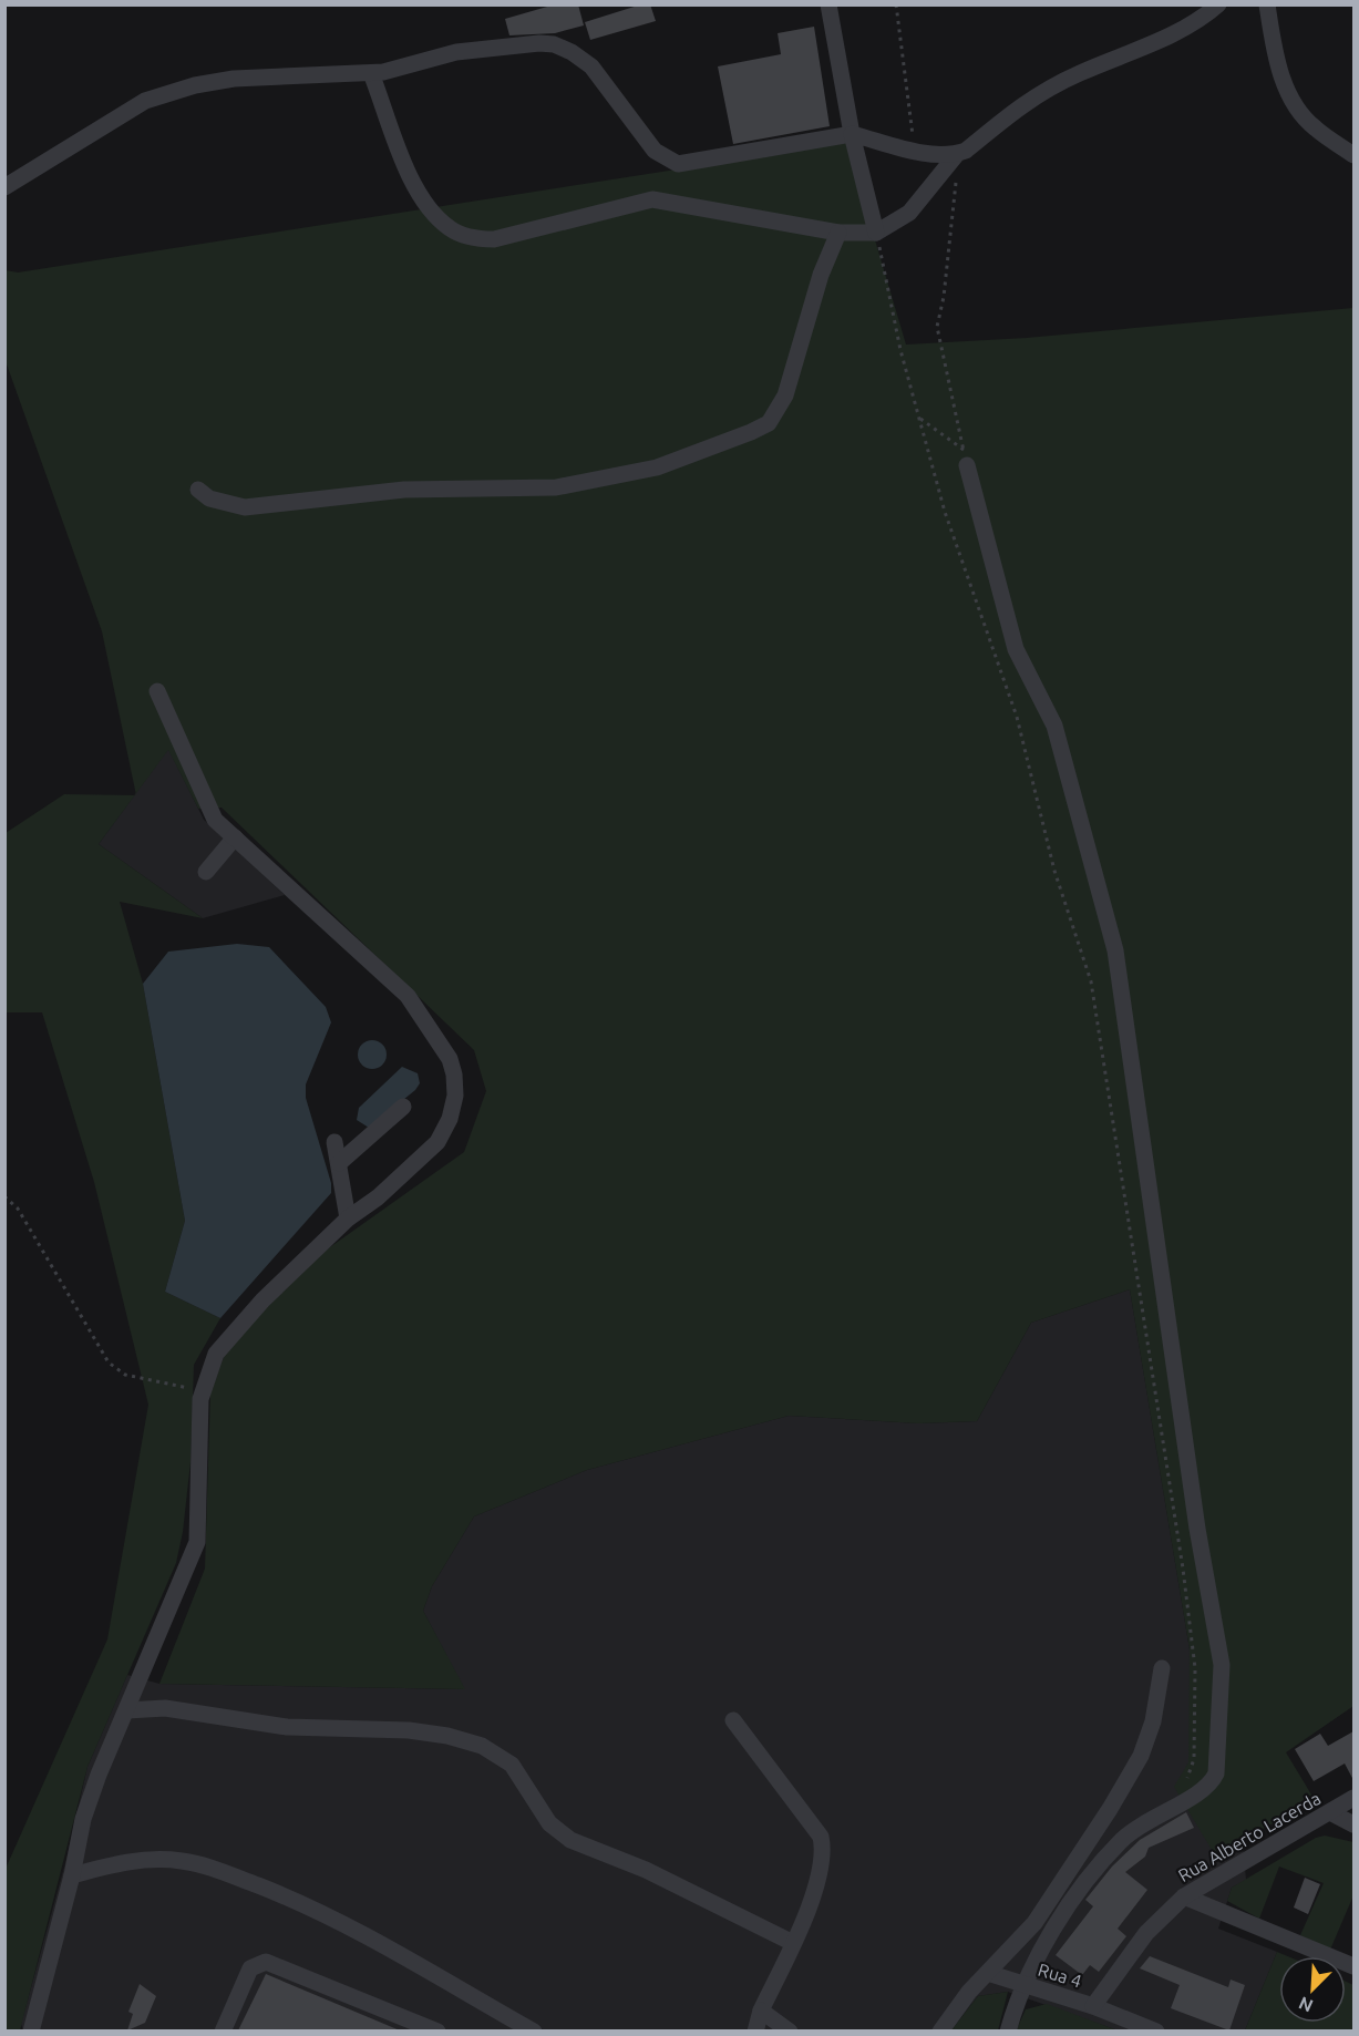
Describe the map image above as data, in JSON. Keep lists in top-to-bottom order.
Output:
{
  "streets": {
    "street": ["Rua Alberto Lacerda", "Rua 4"]
  },
  "crossings": [
    ["Rua Alberto Lacerda", "Rua 4"]
  ],
  "north": "bottom left"
}
